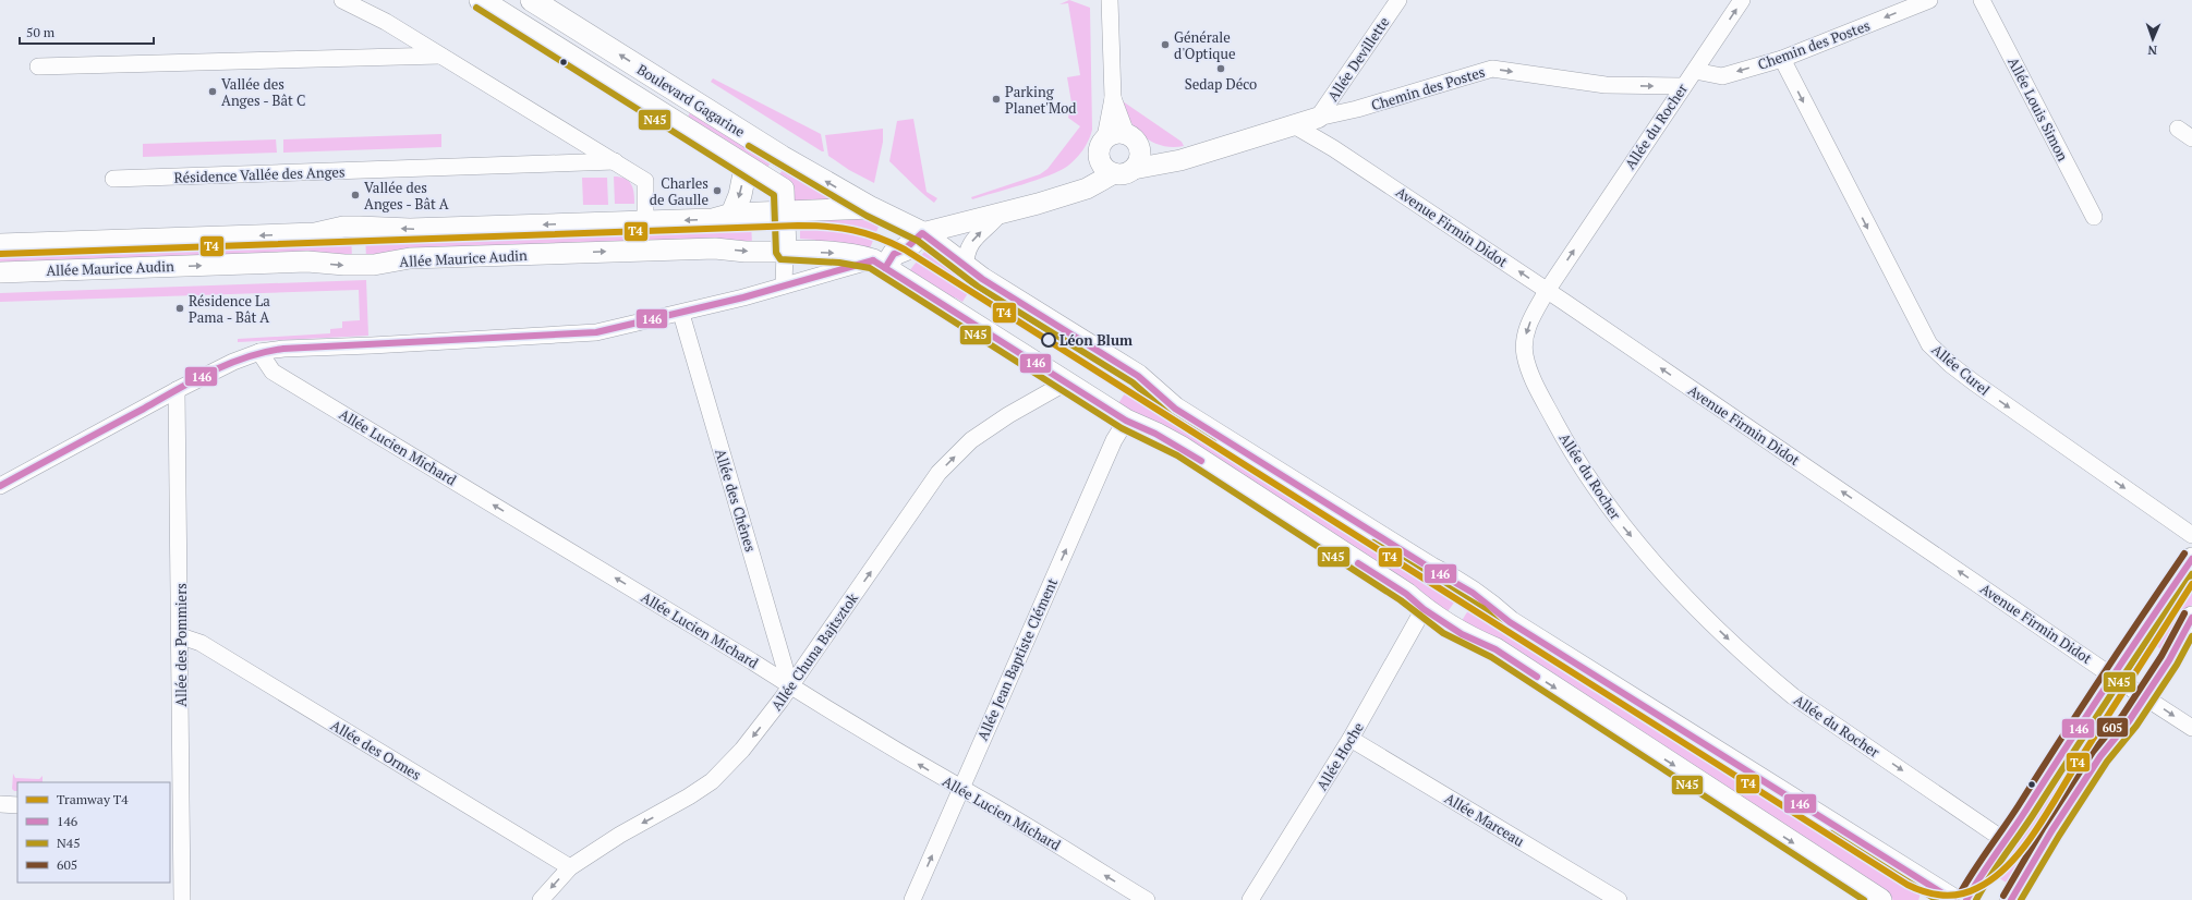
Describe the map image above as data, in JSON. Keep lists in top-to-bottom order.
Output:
{
  "streets": {
    "main road": ["Boulevard Gagarine", "Allée Maurice Audin"],
    "street": [
      "Chemin des Postes",
      "Allée Devillette",
      "Allée Louis Simon",
      "Allée du Rocher",
      "Résidence Vallée des Anges",
      "Avenue Firmin Didot",
      "Allée Curel",
      "Allée Lucien Michard",
      "Allée des Chênes",
      "Allée des Pommiers",
      "Allée Chuna Bajtsztok",
      "Allée Jean Baptiste Clément",
      "Allée des Ormes",
      "Allée Hoche",
      "Allée Marceau"
    ]
  },
  "crossings": [
    ["Chemin des Postes", "Allée Devillette"],
    ["Chemin des Postes", "Allée du Rocher"],
    ["Chemin des Postes", "Avenue Firmin Didot"],
    ["Chemin des Postes", "Allée Curel"],
    ["Boulevard Gagarine", "Allée Maurice Audin"],
    ["Allée du Rocher", "Avenue Firmin Didot"],
    ["Allée Maurice Audin", "Allée Chuna Bajtsztok"],
    ["Allée Maurice Audin", "Allée Jean Baptiste Clément"],
    ["Allée Maurice Audin", "Allée Hoche"],
    ["Allée Lucien Michard", "Allée des Chênes"],
    ["Allée Lucien Michard", "Allée Chuna Bajtsztok"],
    ["Allée Lucien Michard", "Allée Jean Baptiste Clément"],
    ["Allée des Chênes", "Allée Chuna Bajtsztok"],
    ["Allée des Pommiers", "Allée des Ormes"],
    ["Allée Chuna Bajtsztok", "Allée des Ormes"],
    ["Allée Hoche", "Allée Marceau"]
  ],
  "one_way": [
    "Avenue Firmin Didot",
    "Allée Curel",
    "Allée Lucien Michard",
    "Allée Jean Baptiste Clément"
  ],
  "places": [
    "Générale d'Optique",
    "Sedap Déco",
    "Vallée des Anges - Bât C",
    "Parking Planet'Mod",
    "Charles de Gaulle",
    "Vallée des Anges - Bât A",
    "Résidence La Pama - Bât A",
    "Léon Blum"
  ],
  "lines": [
    "transit line N45",
    "tram line T4",
    "transit line 146",
    "transit line 605"
  ],
  "legend": [
    "Tramway T4",
    "146",
    "N45",
    "605"
  ],
  "scale_bar": "50 m",
  "north": "bottom"
}
